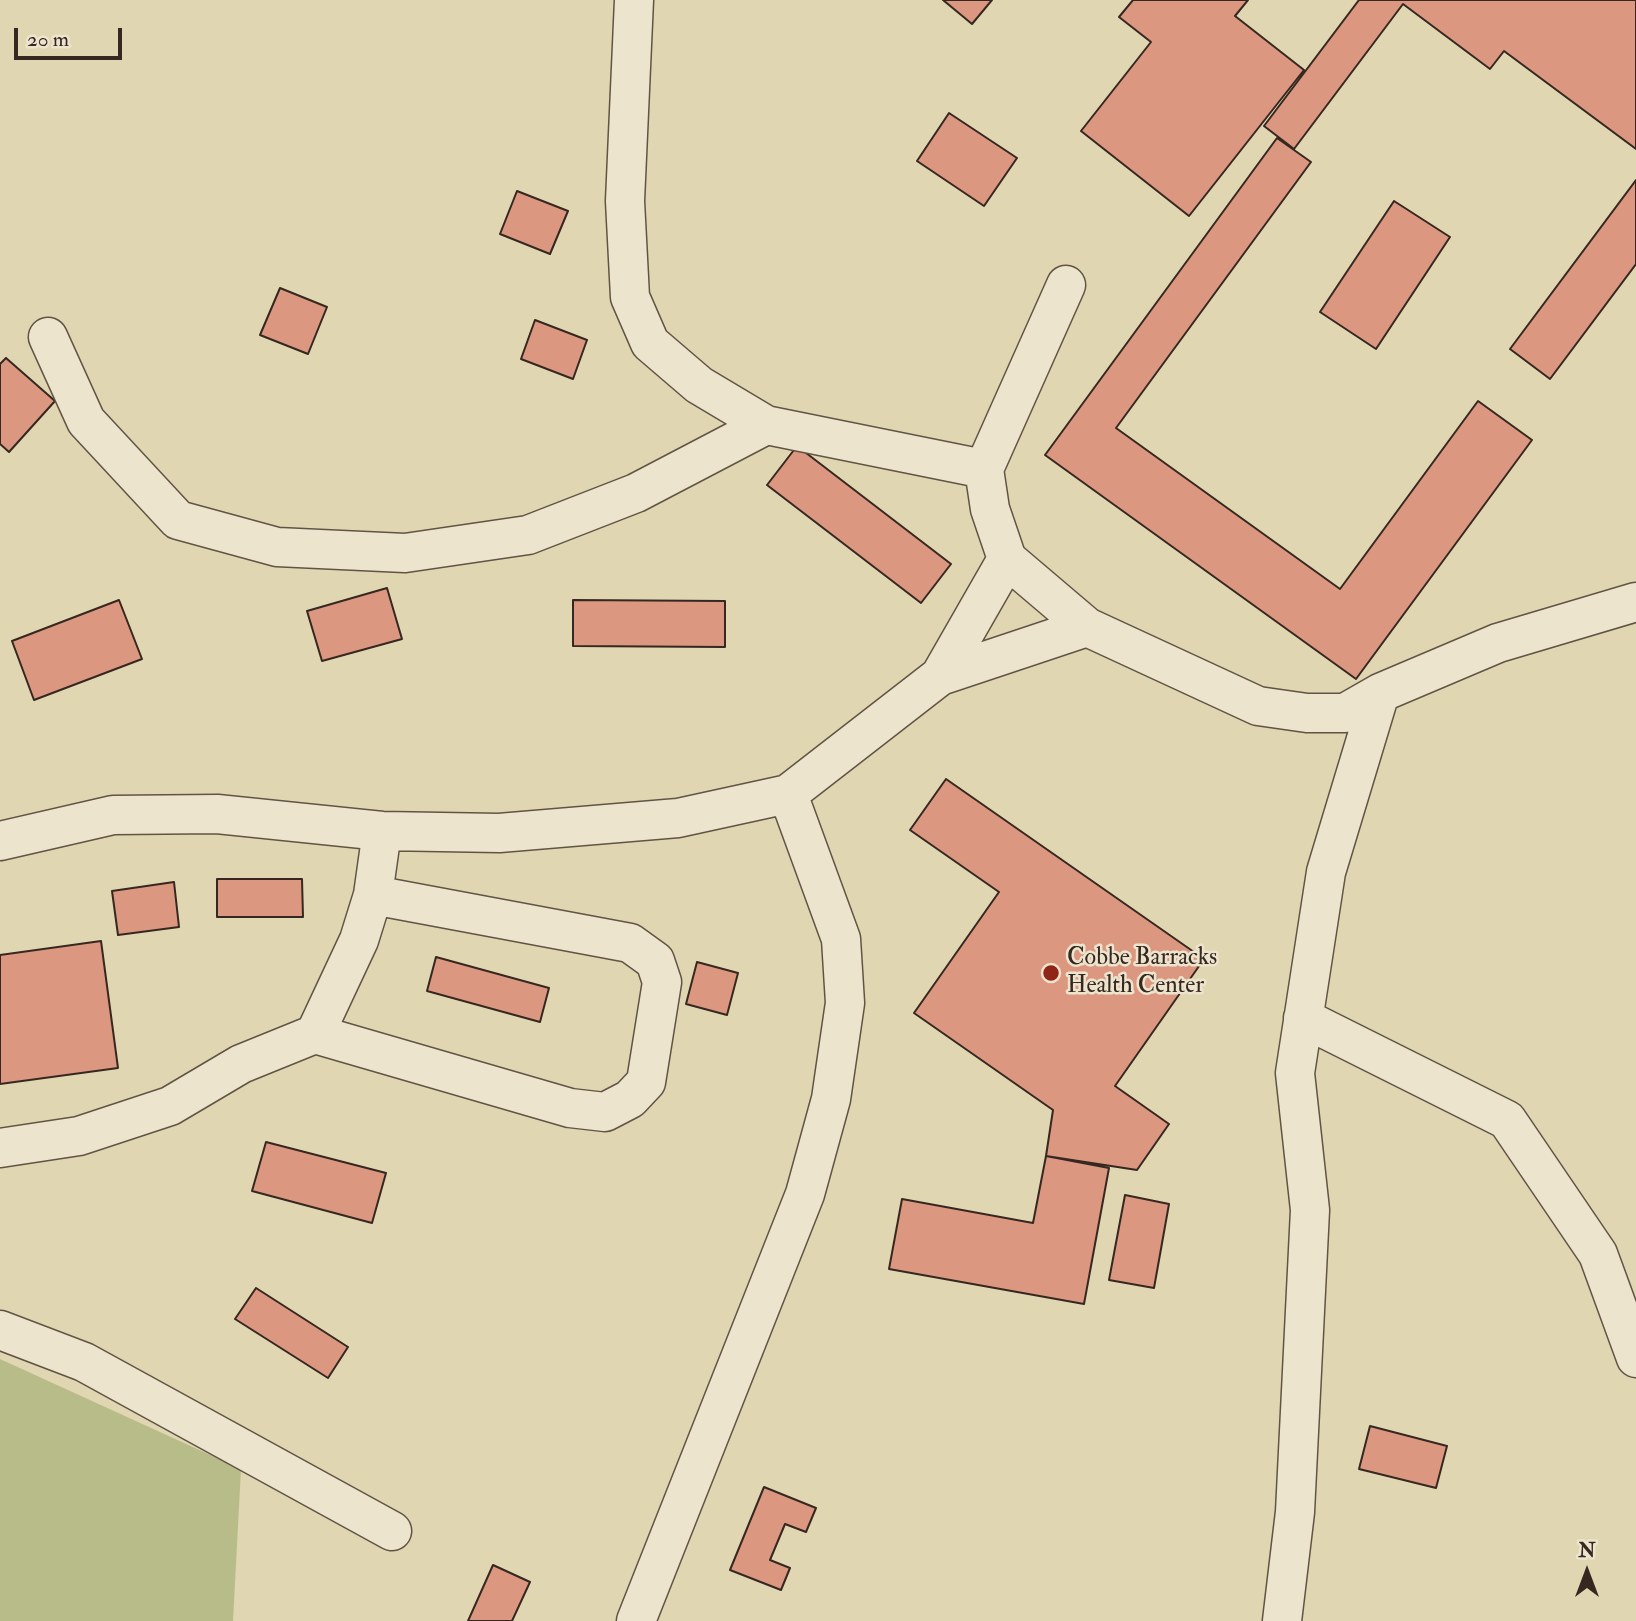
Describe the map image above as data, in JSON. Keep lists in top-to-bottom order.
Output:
{
  "places": ["Cobbe Barracks Health Center"],
  "scale_bar": "20 m",
  "north": "top"
}
